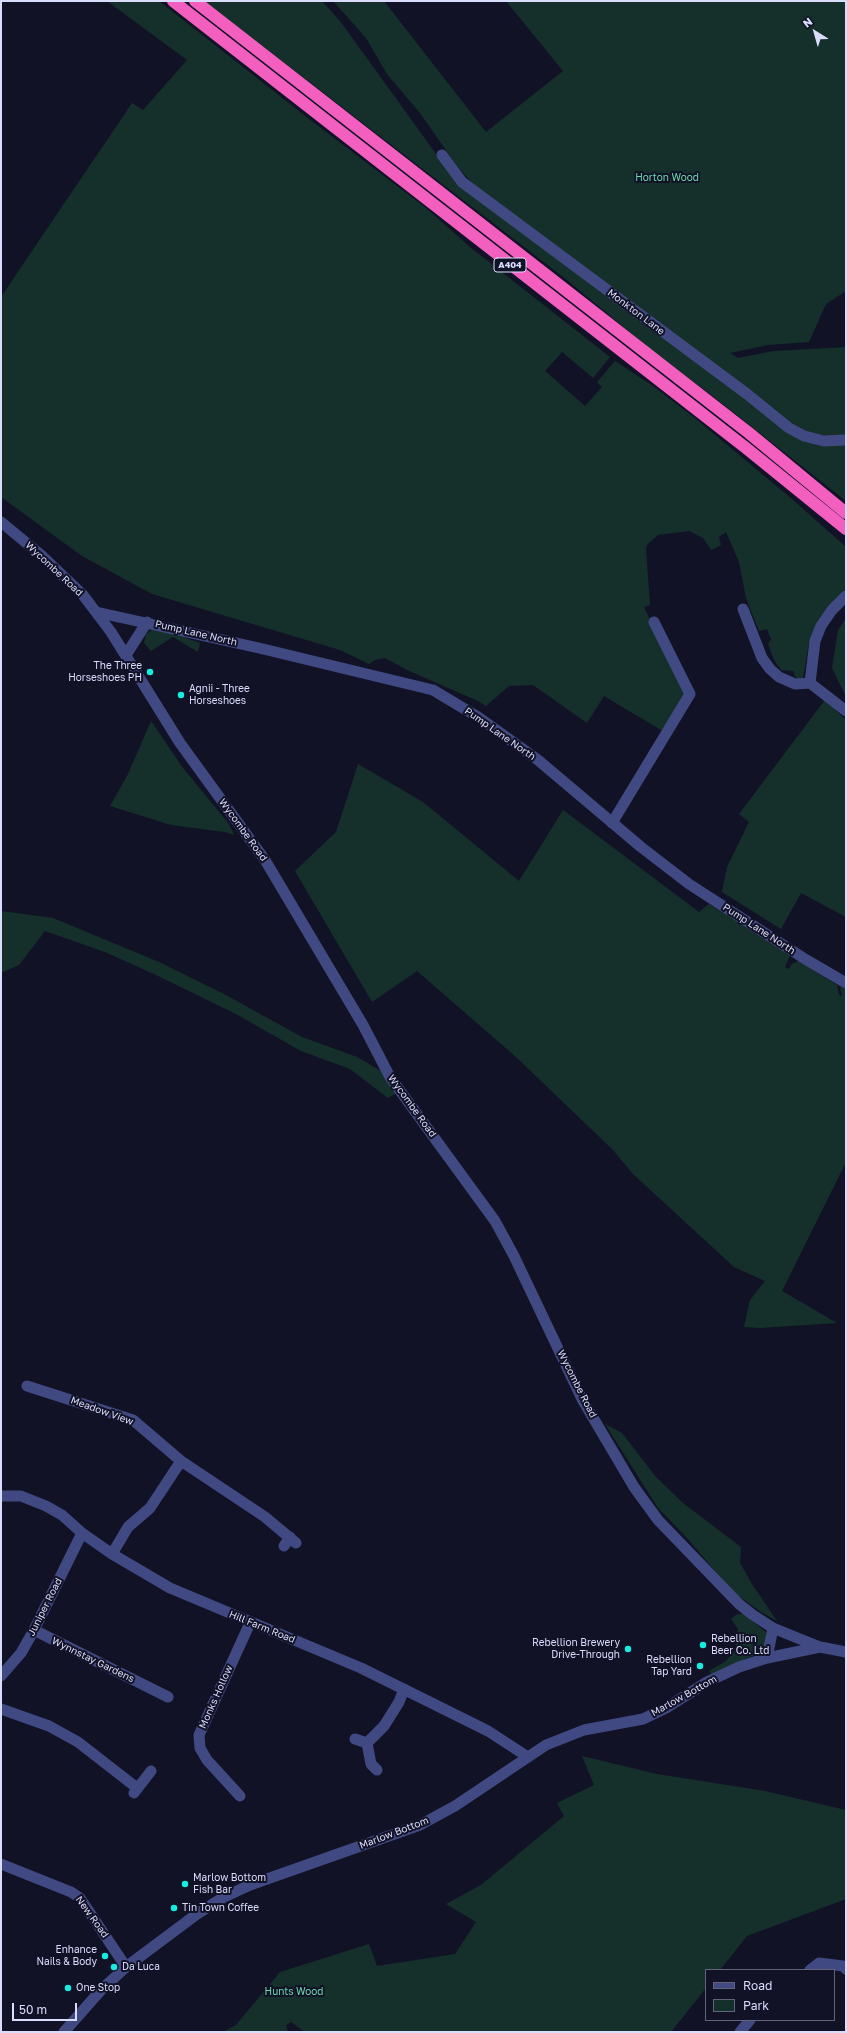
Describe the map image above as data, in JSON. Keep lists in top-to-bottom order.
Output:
{
  "streets": {
    "highway": ["A404"],
    "street": [
      "Monkton Lane",
      "Wycombe Road",
      "Pump Lane North",
      "Meadow View",
      "Juniper Road",
      "Hill Farm Road",
      "Wynnstay Gardens",
      "Marlow Bottom",
      "Monks Hollow",
      "New Road"
    ]
  },
  "crossings": [
    ["Wycombe Road", "Pump Lane North"],
    ["Wycombe Road", "Marlow Bottom"],
    ["Juniper Road", "Hill Farm Road"],
    ["Juniper Road", "Wynnstay Gardens"],
    ["Hill Farm Road", "Marlow Bottom"],
    ["Hill Farm Road", "Monks Hollow"],
    ["Marlow Bottom", "New Road"]
  ],
  "parks": ["Horton Wood", "Hunts Wood"],
  "places": [
    "The Three Horseshoes PH",
    "Agnii - Three Horseshoes",
    "Rebellion Beer Co. Ltd",
    "Rebellion Brewery Drive-Through",
    "Rebellion Tap Yard",
    "Marlow Bottom Fish Bar",
    "Tin Town Coffee",
    "Enhance Nails & Body",
    "Da Luca",
    "One Stop"
  ],
  "legend": ["Road", "Park"],
  "scale_bar": "50 m",
  "north": "top left"
}
